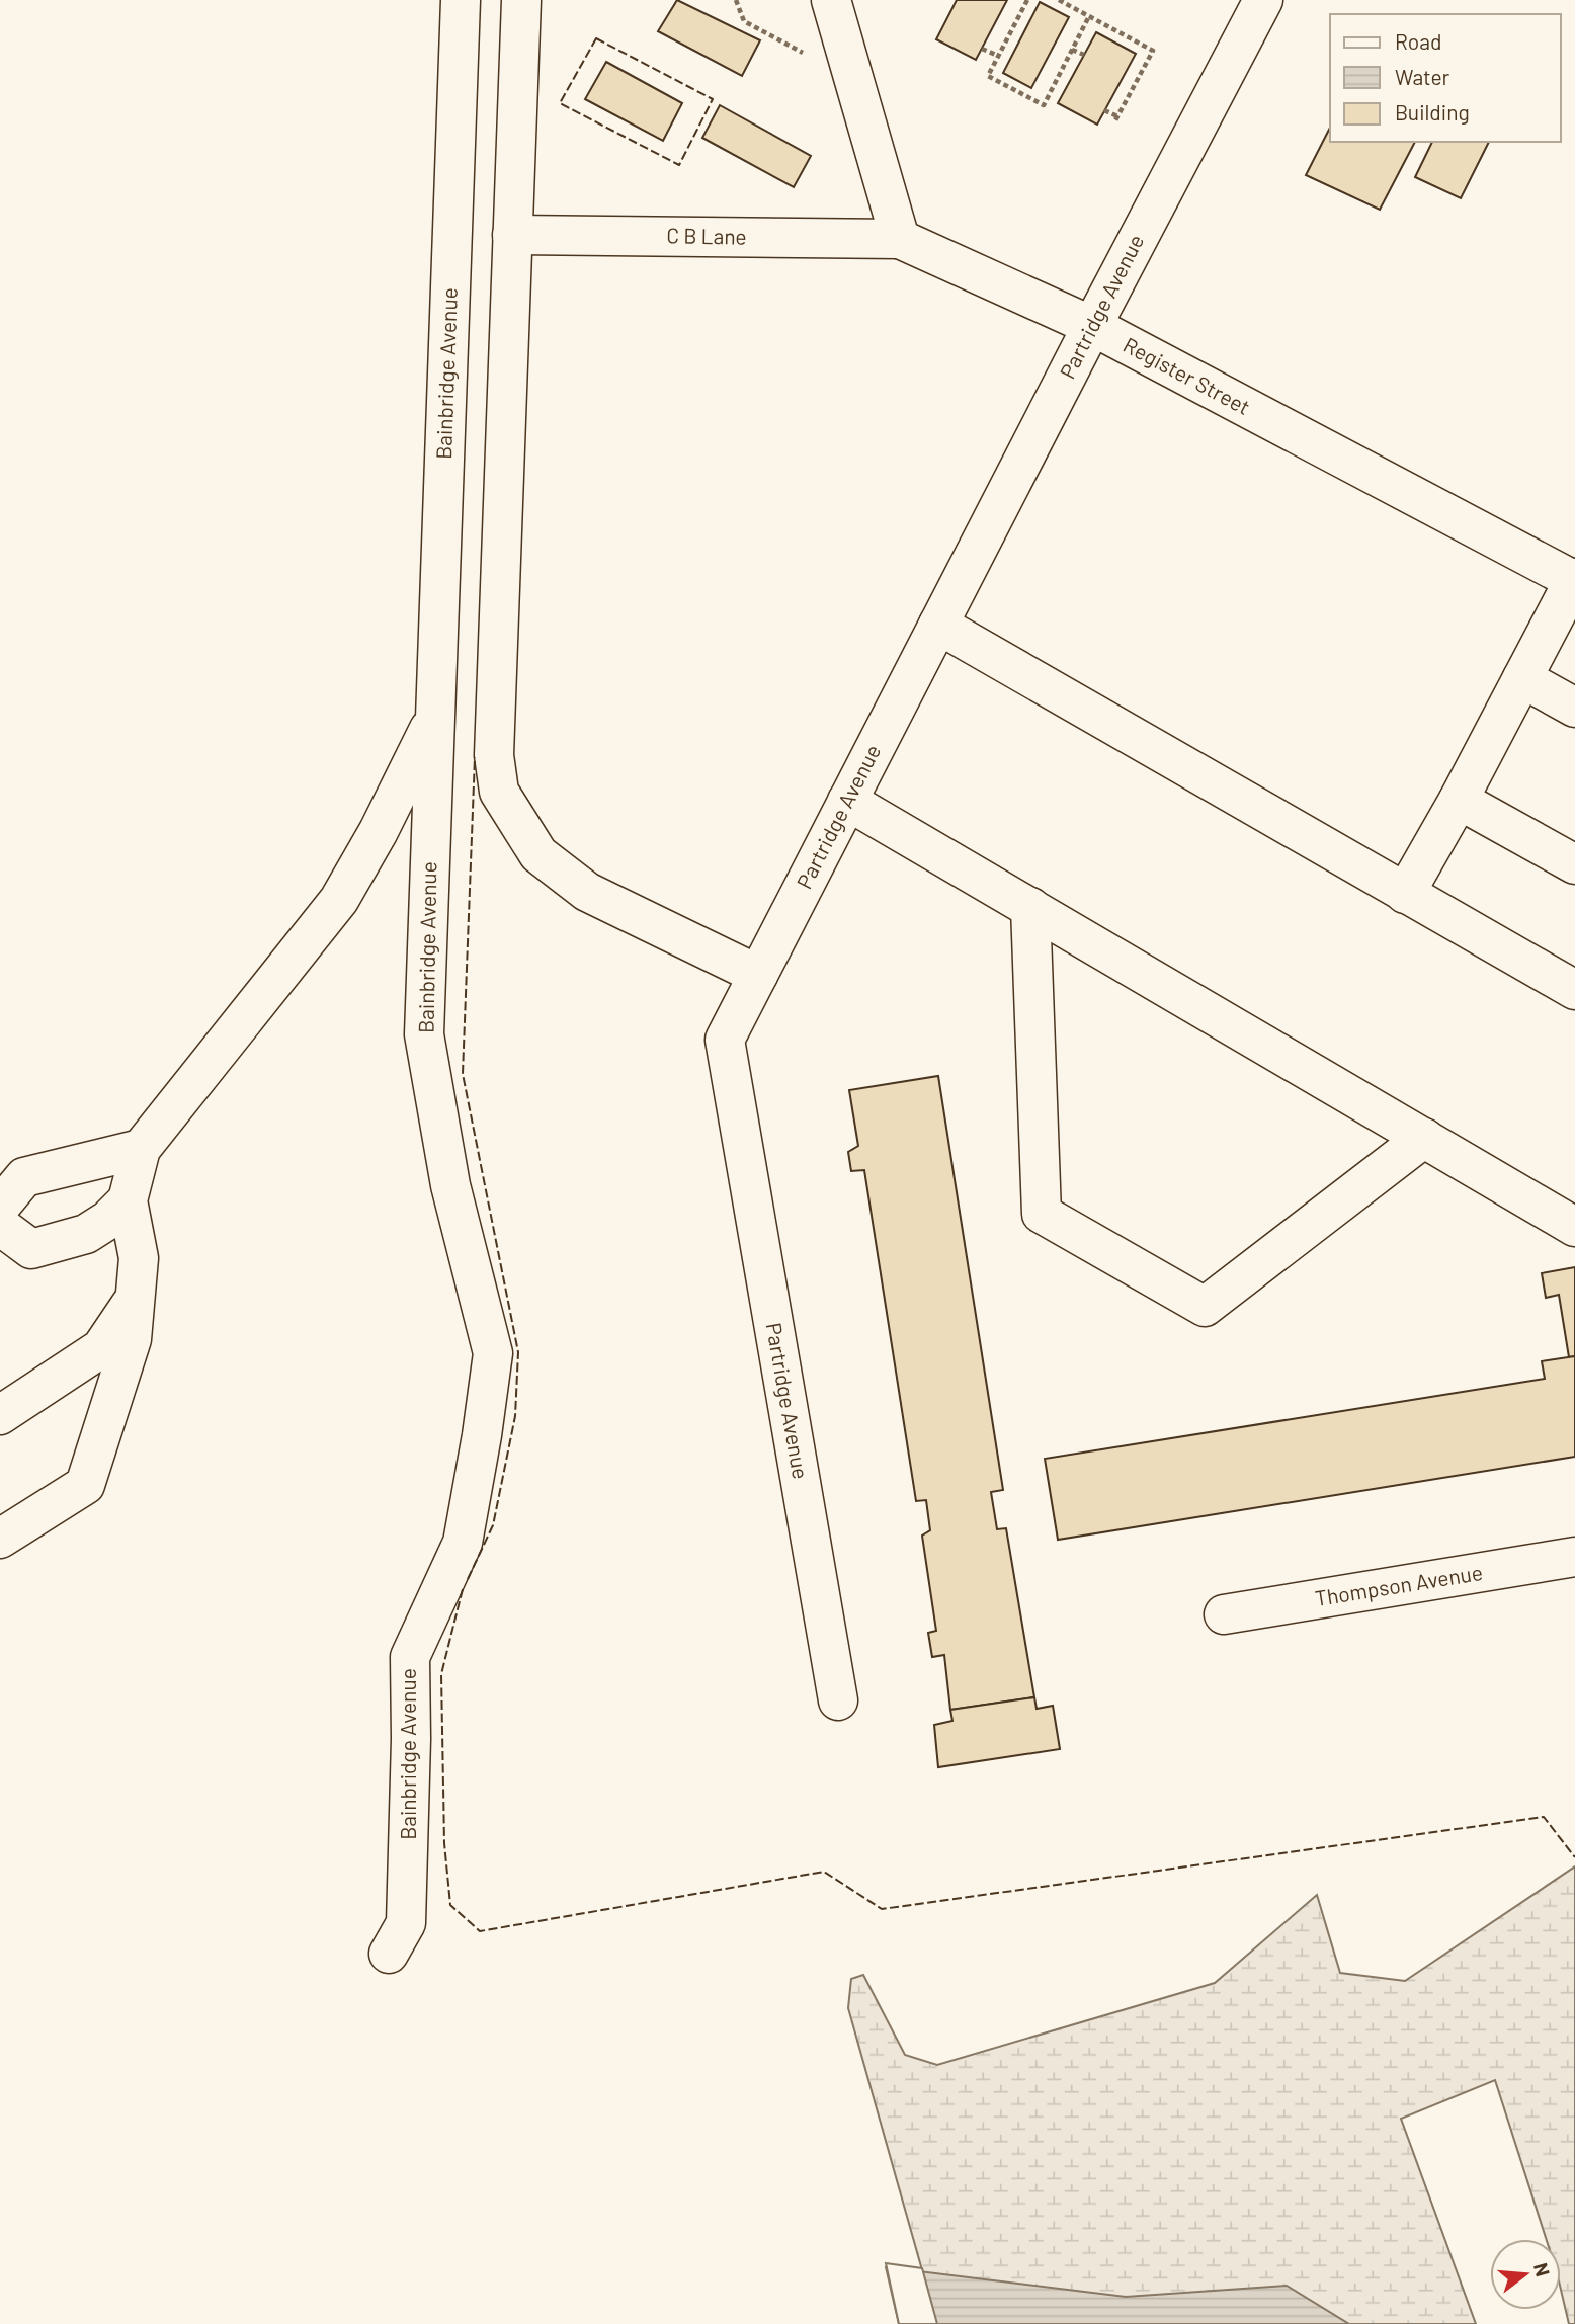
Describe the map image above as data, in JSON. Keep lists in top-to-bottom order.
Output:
{
  "streets": {
    "street": [
      "C B Lane",
      "Partridge Avenue",
      "Bainbridge Avenue",
      "Register Street",
      "Thompson Avenue"
    ]
  },
  "crossings": [
    ["C B Lane", "Register Street"],
    ["Partridge Avenue", "Register Street"]
  ],
  "legend": ["Road", "Water", "Building"],
  "north": "right"
}
